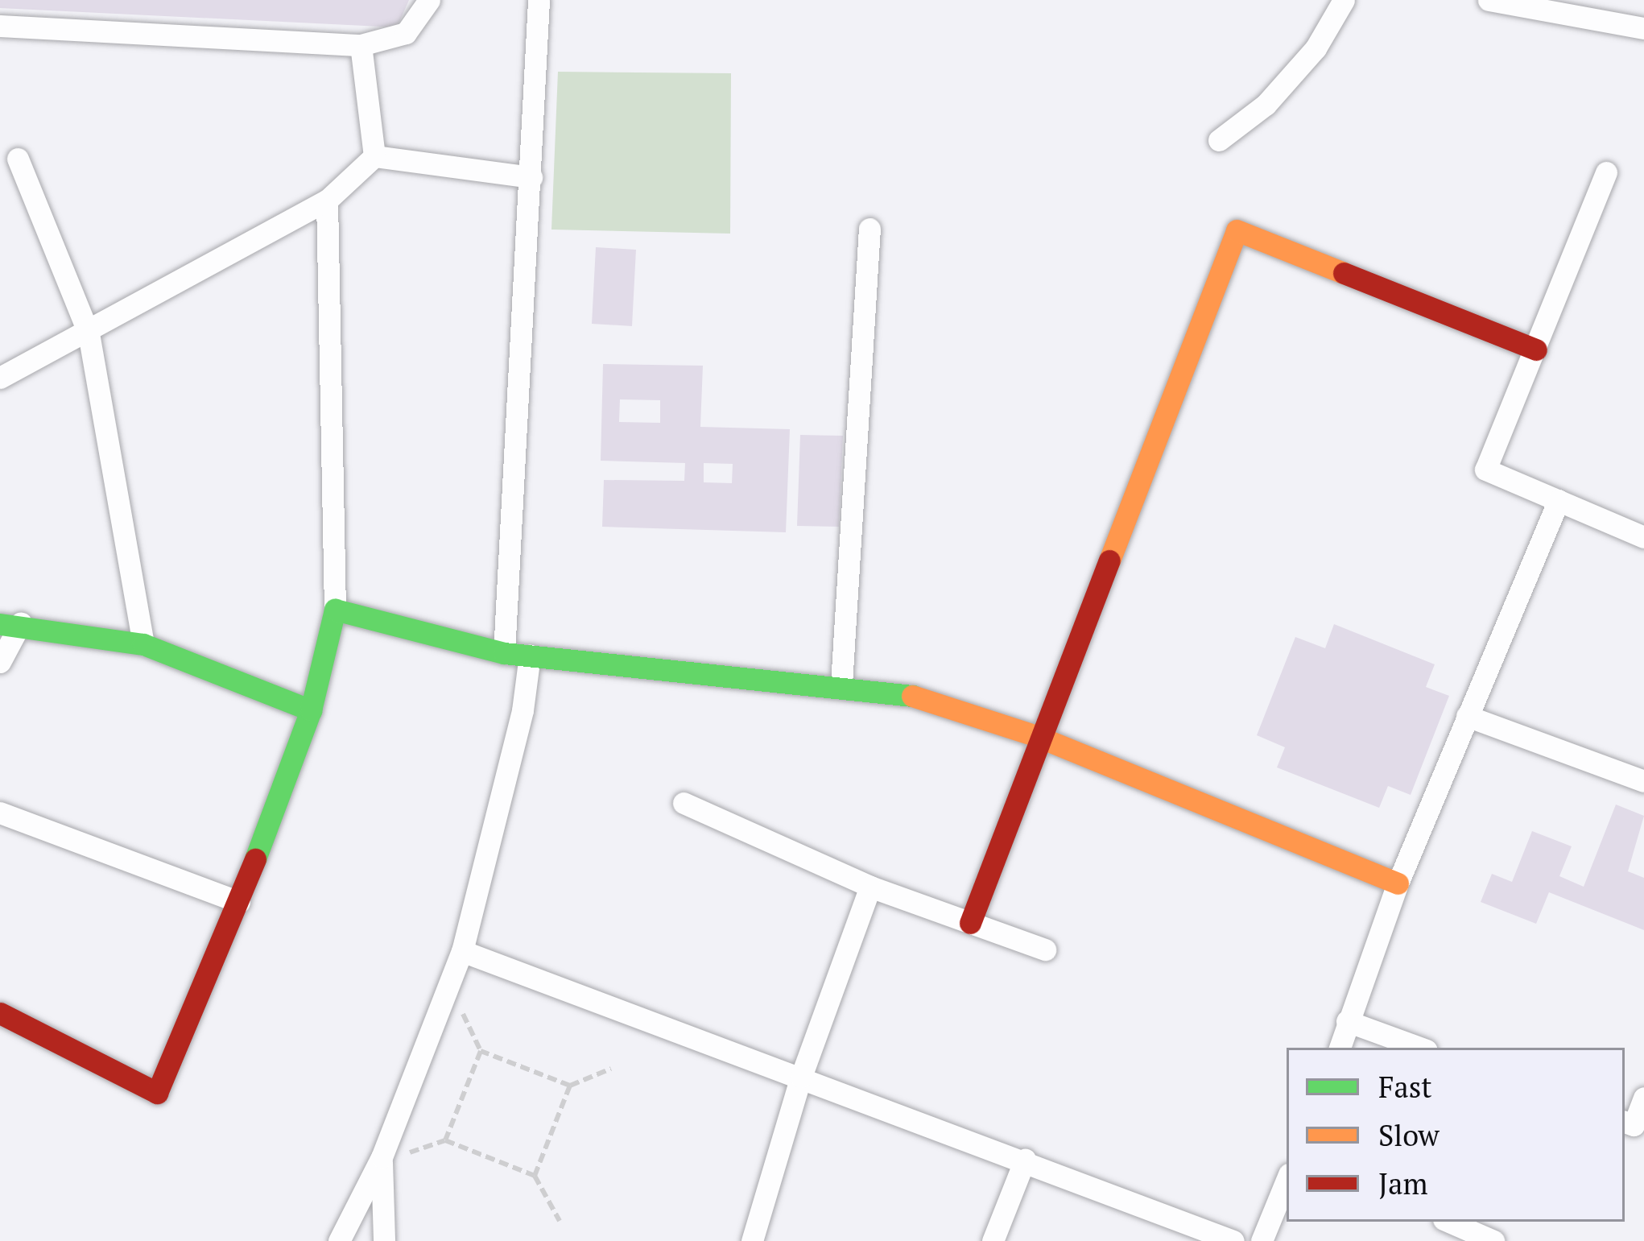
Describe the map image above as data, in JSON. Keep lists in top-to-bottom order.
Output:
{
  "legend": ["Fast", "Slow", "Jam"]
}
